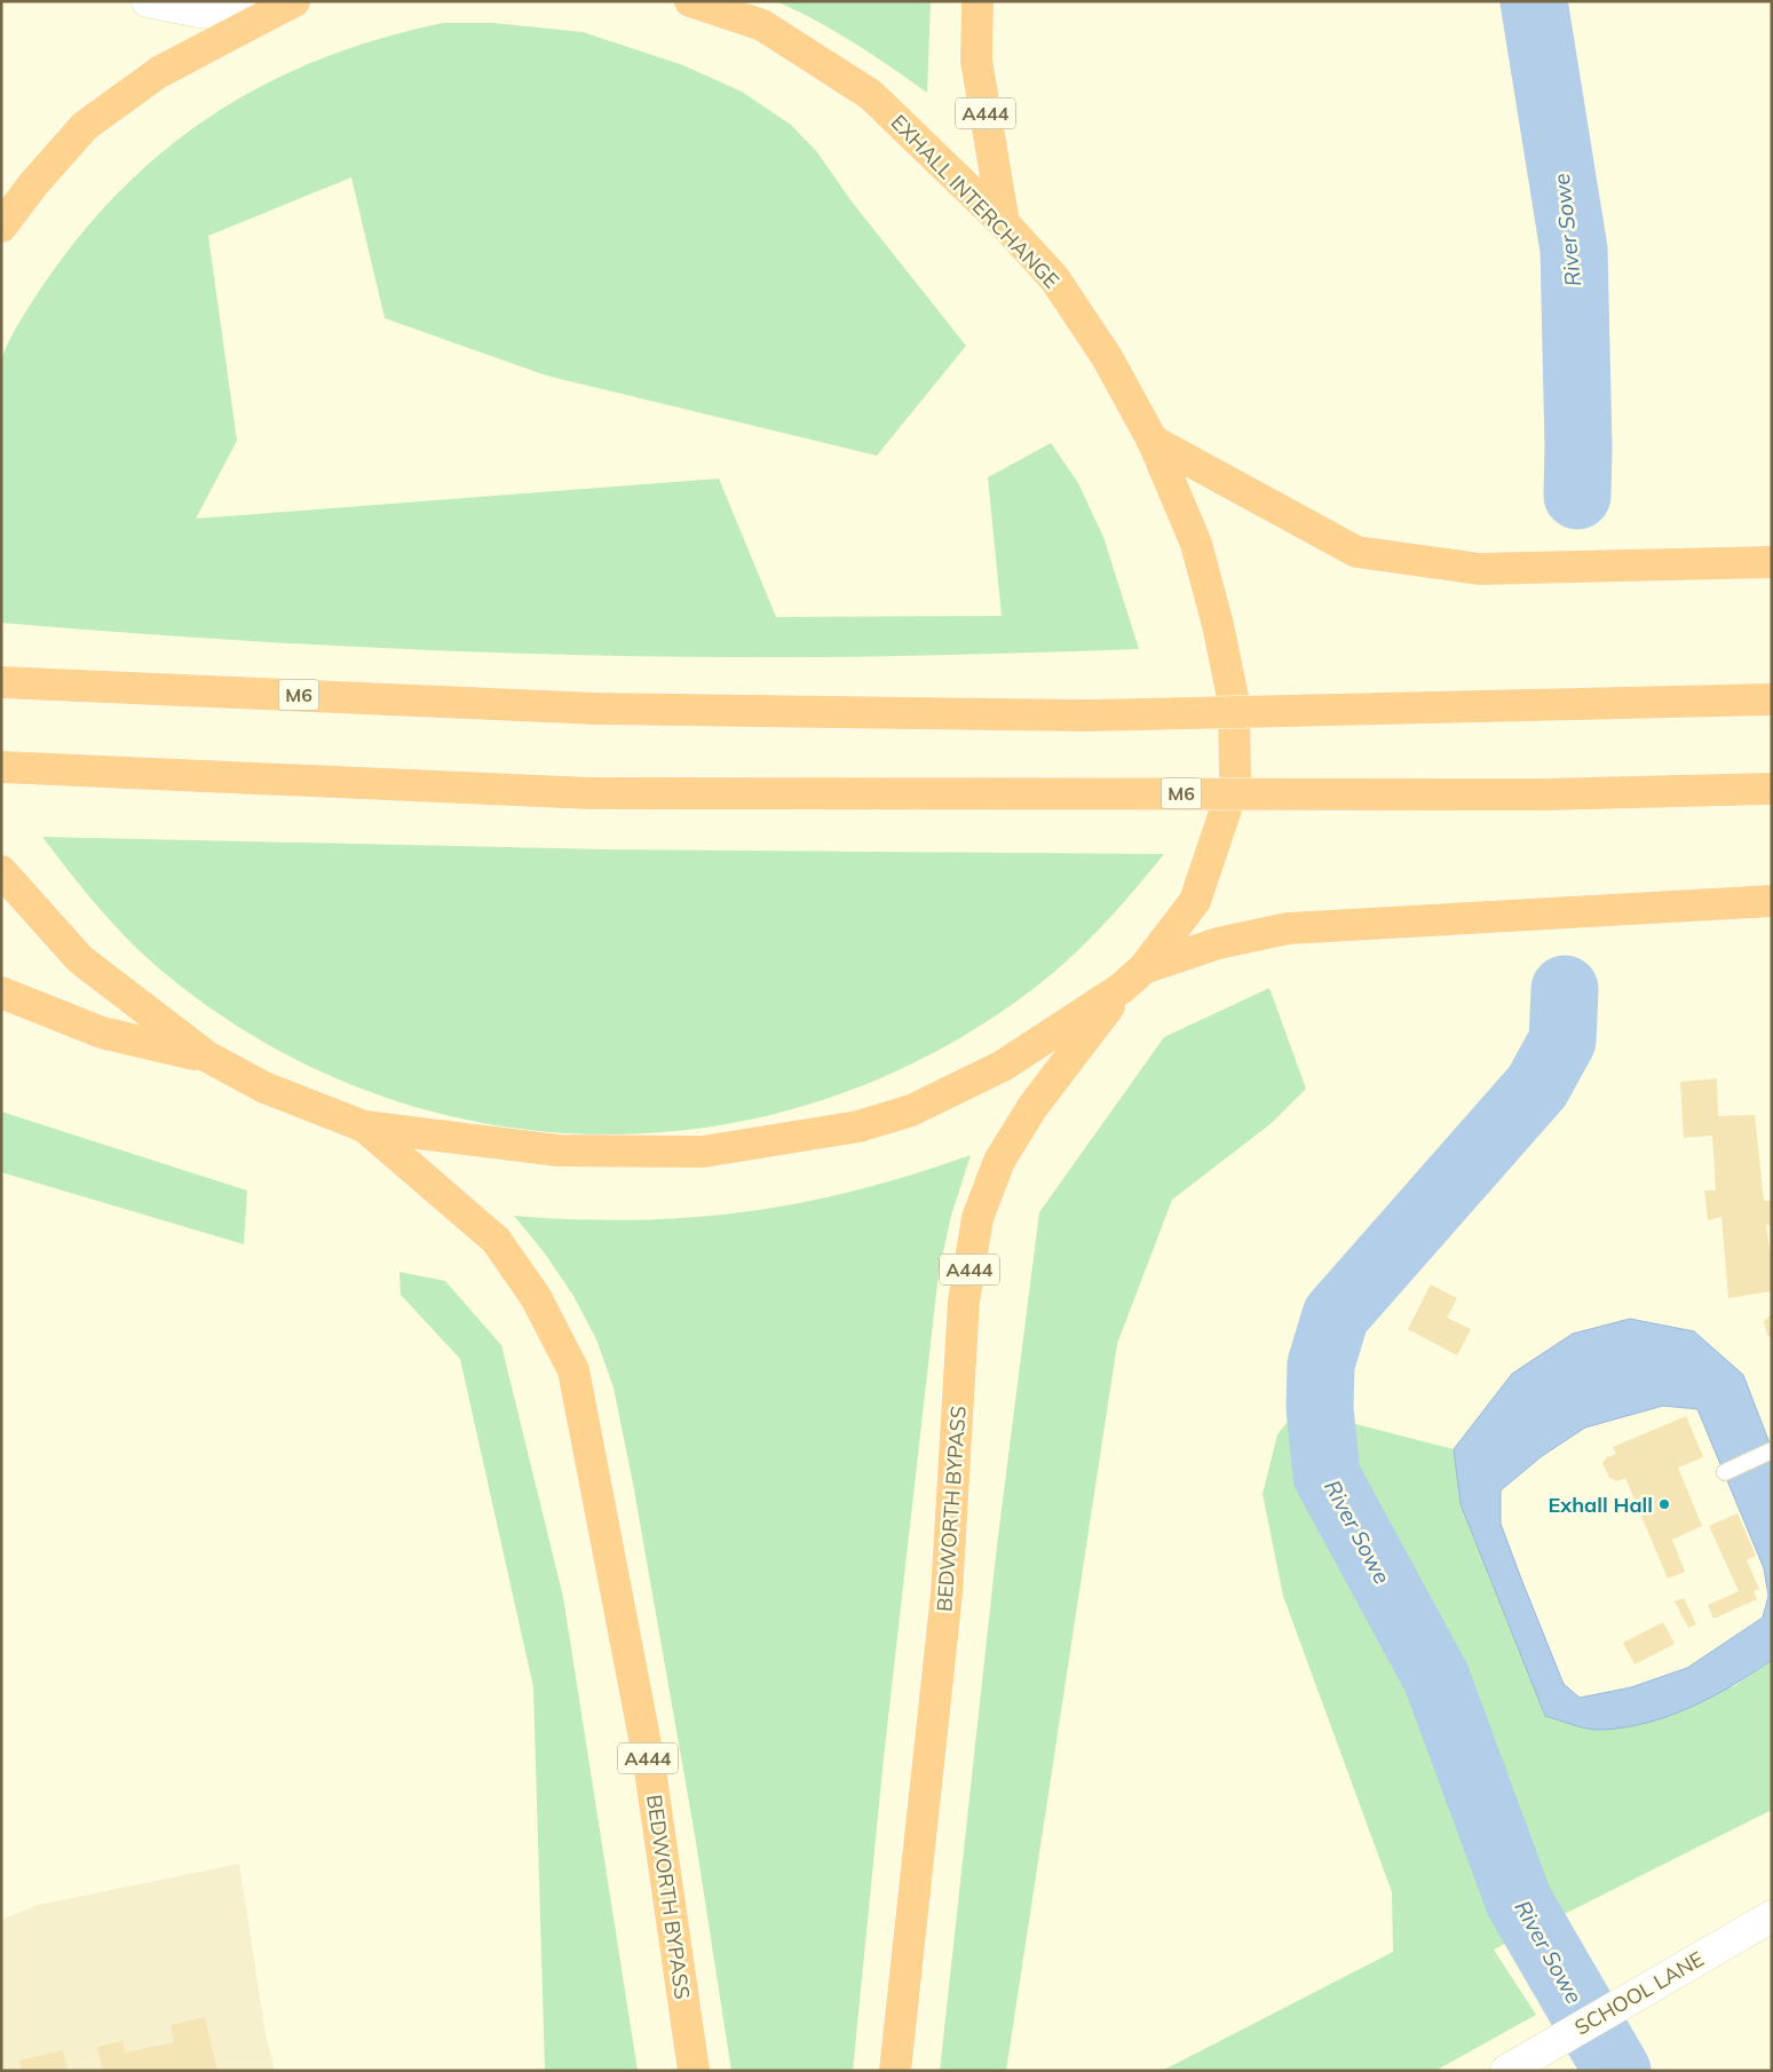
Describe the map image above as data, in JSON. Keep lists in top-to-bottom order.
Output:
{
  "streets": {
    "highway": [
      "A444",
      "EXHALL INTERCHANGE",
      "M6",
      "BEDWORTH BYPASS"
    ],
    "street": ["SCHOOL LANE"]
  },
  "crossings": [
    ["A444", "EXHALL INTERCHANGE"],
    ["EXHALL INTERCHANGE", "BEDWORTH BYPASS"]
  ],
  "water": ["River Sowe"],
  "places": ["Exhall Hall"]
}
